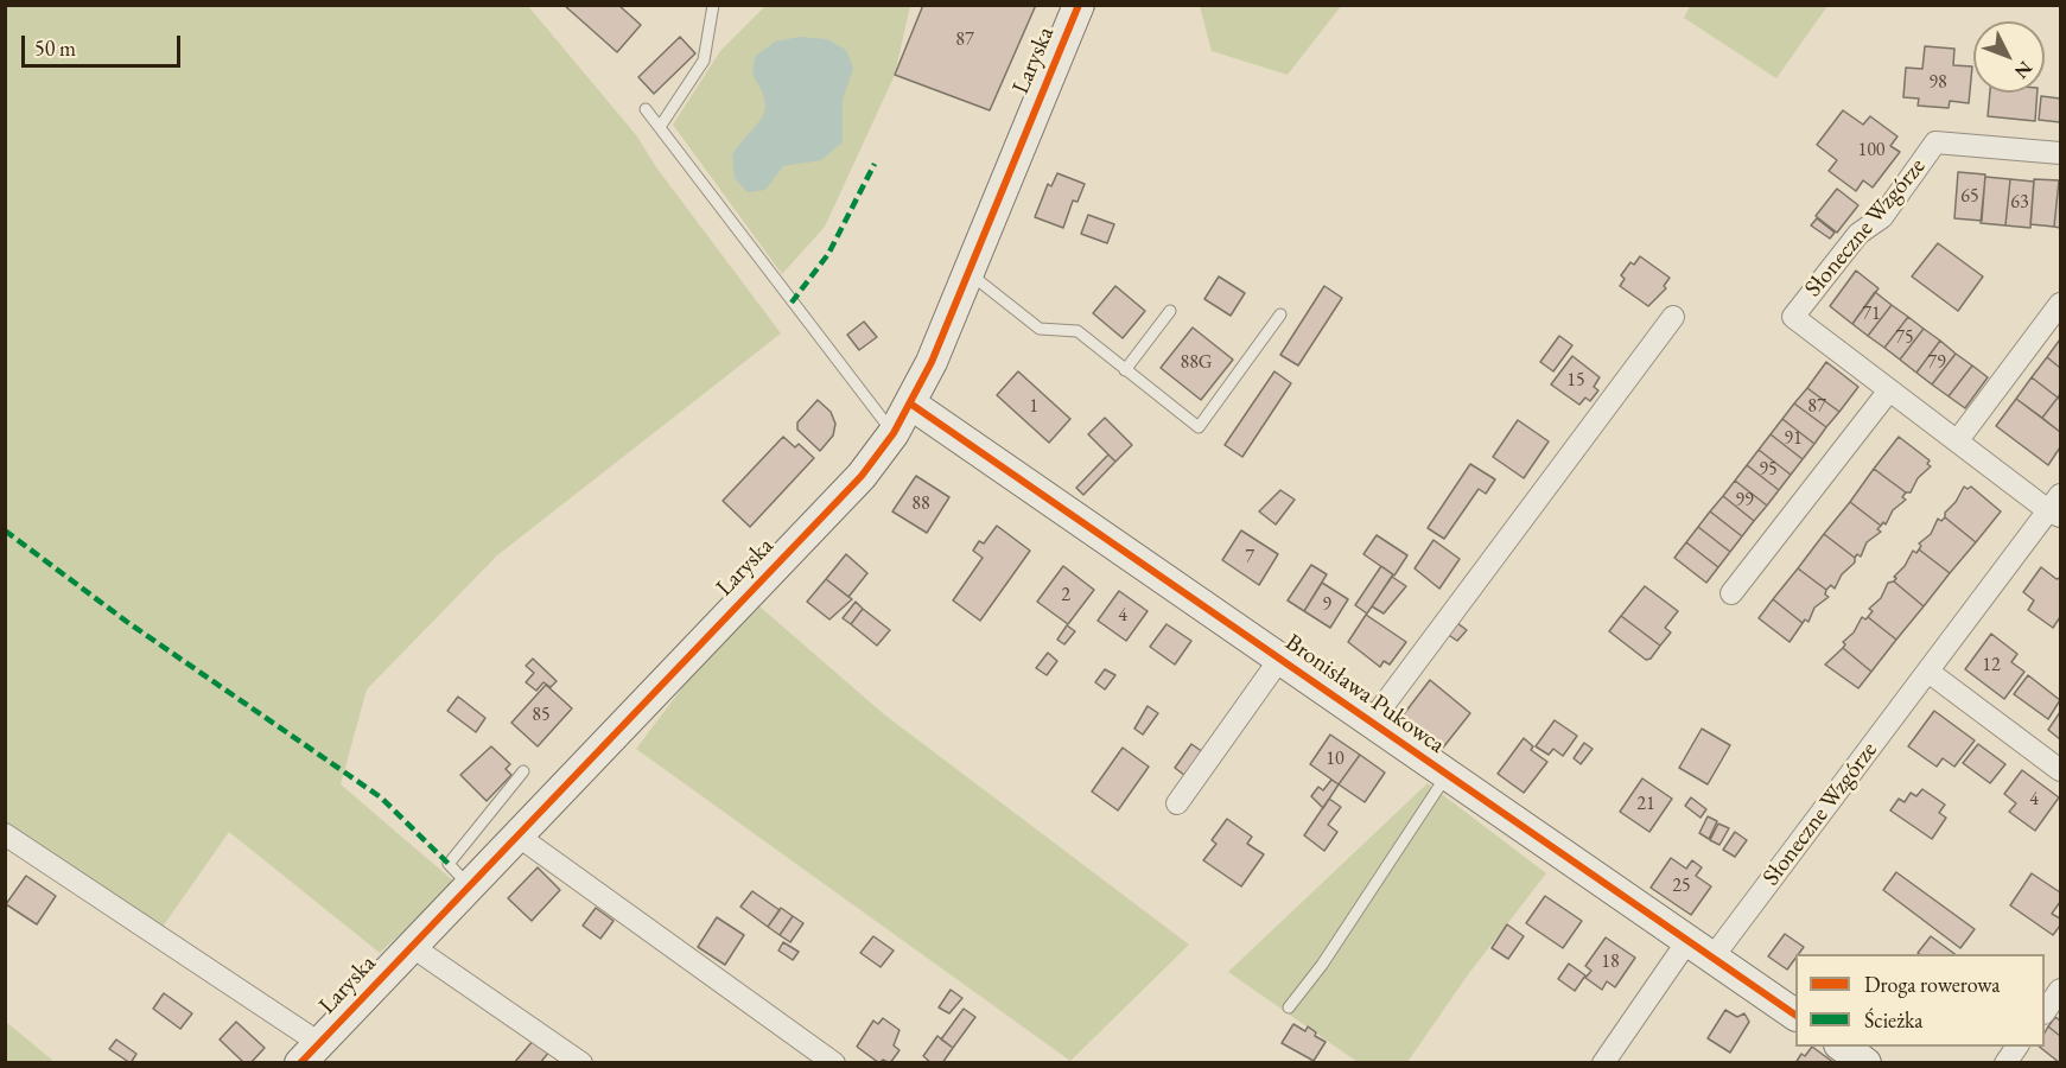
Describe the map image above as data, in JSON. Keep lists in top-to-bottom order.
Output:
{
  "streets": {
    "street": ["Laryska", "Słoneczne Wzgórze", "Bronisława Pukowca"]
  },
  "crossings": [
    ["Laryska", "Bronisława Pukowca"],
    ["Słoneczne Wzgórze", "Bronisława Pukowca"]
  ],
  "house_numbers": [
    "87",
    "98",
    "100",
    "65",
    "63",
    "71",
    "75",
    "88G",
    "79",
    "15",
    "1",
    "87",
    "91",
    "95",
    "99",
    "88",
    "7",
    "2",
    "9",
    "4",
    "12",
    "85",
    "10",
    "4",
    "21",
    "25",
    "18"
  ],
  "legend": ["Droga rowerowa", "Ścieżka"],
  "scale_bar": "50 m",
  "north": "bottom right"
}
